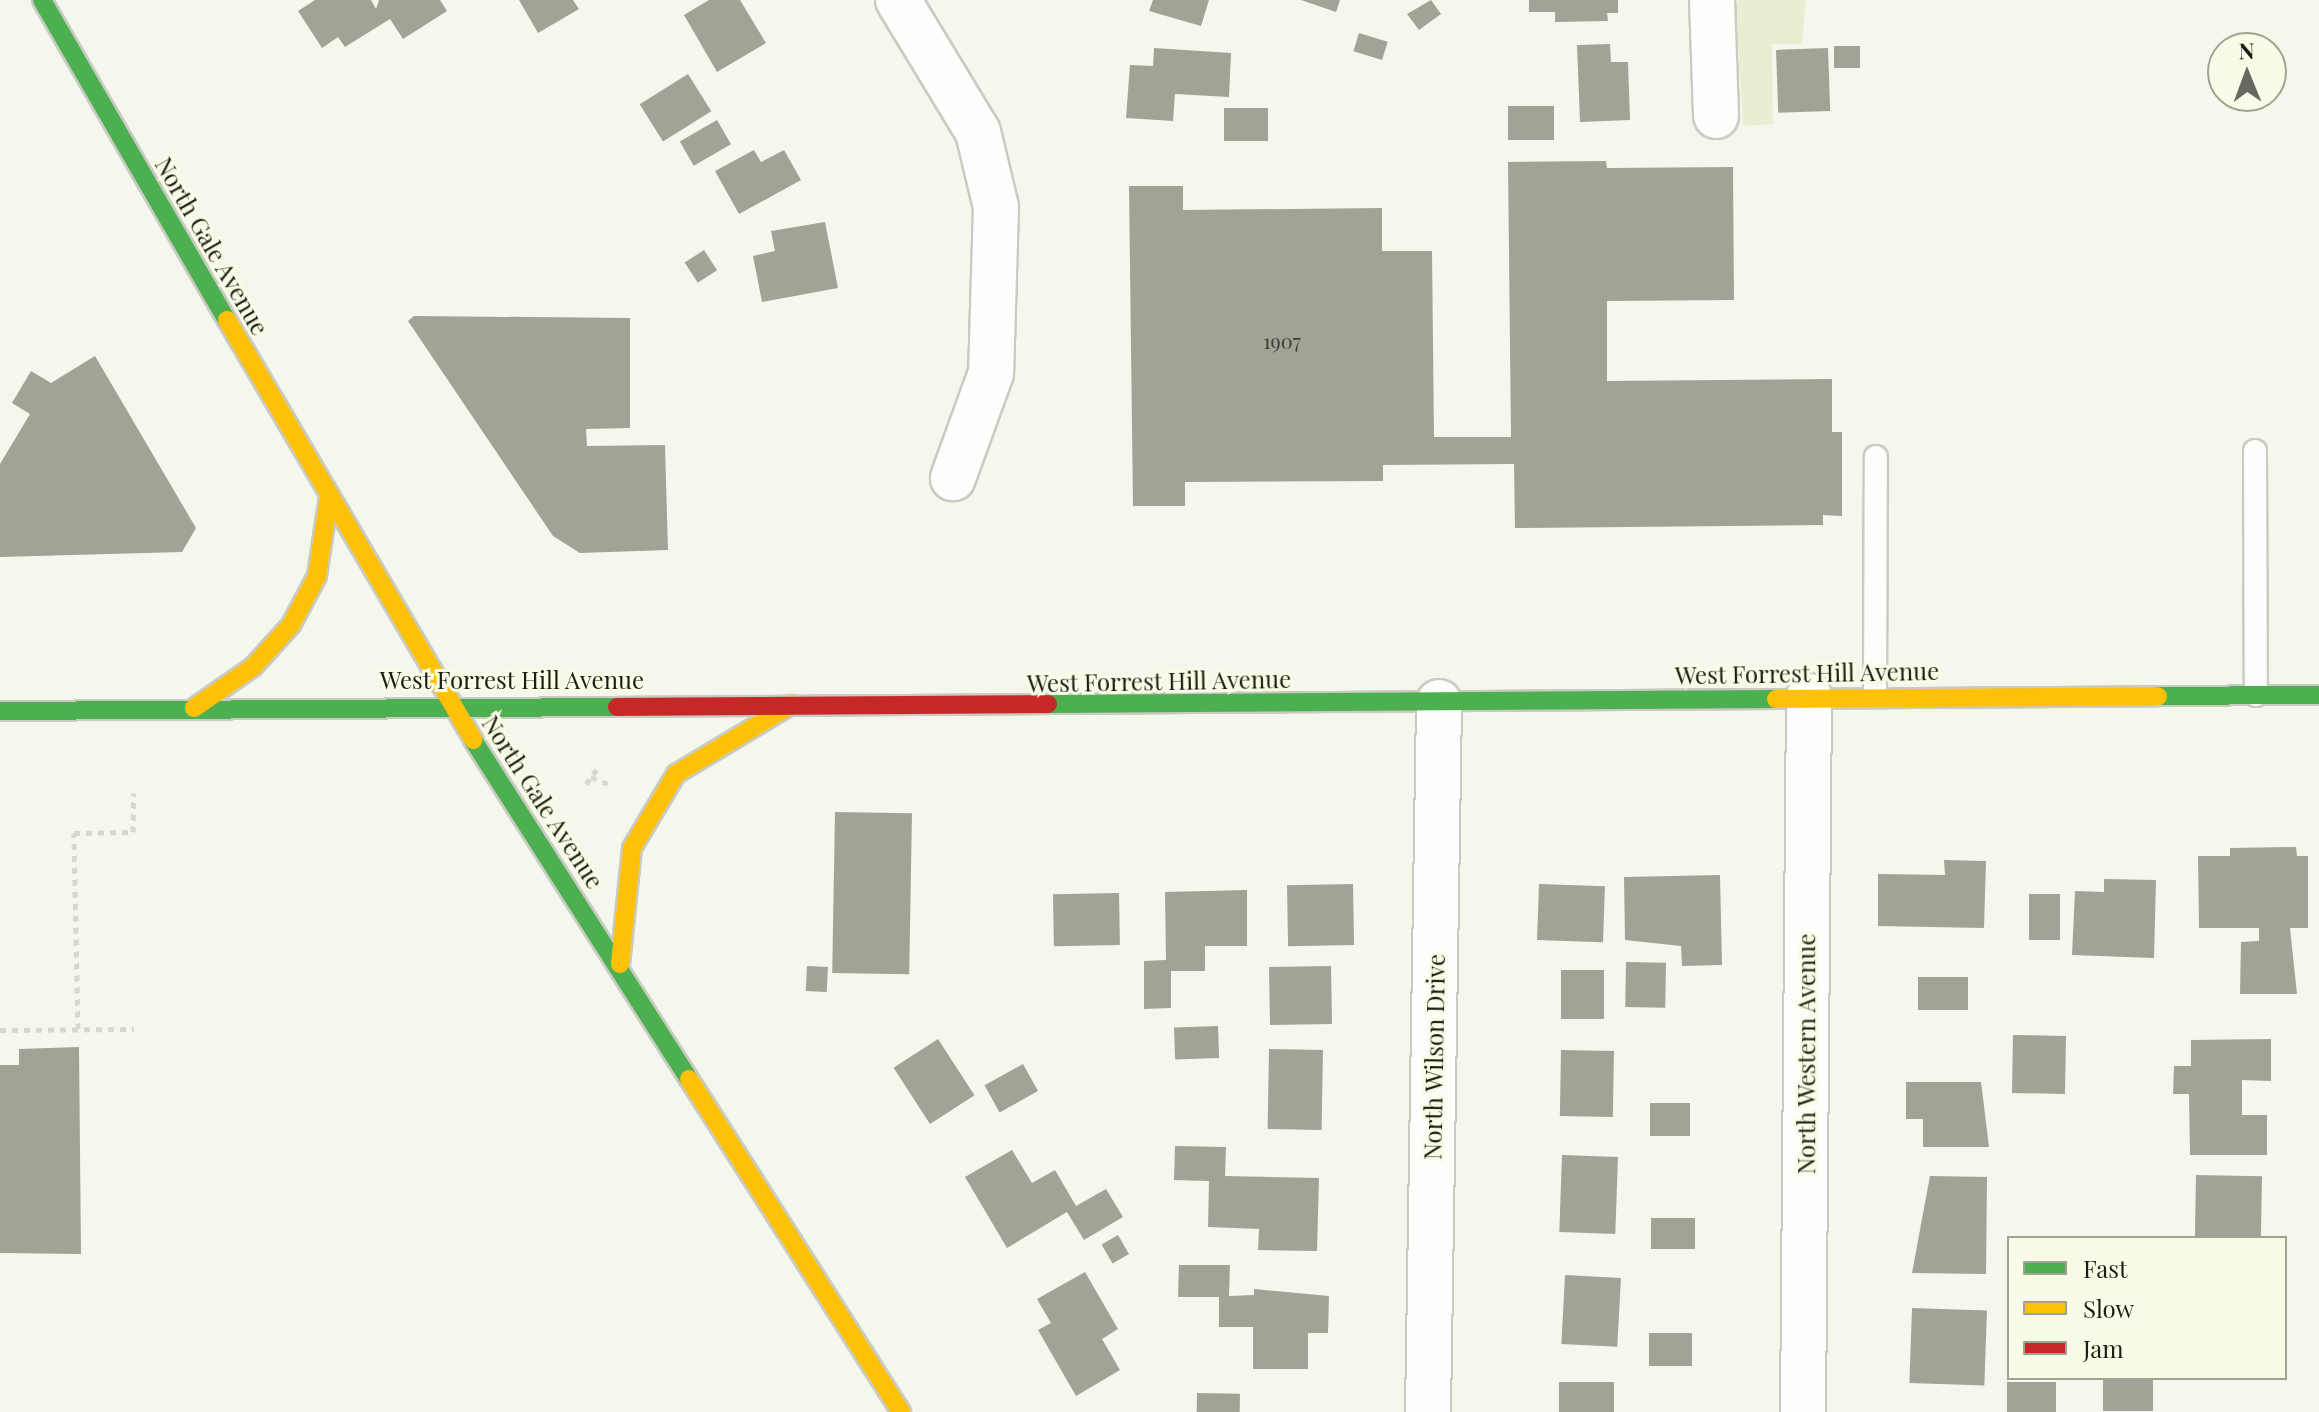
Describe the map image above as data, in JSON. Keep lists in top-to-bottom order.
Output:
{
  "streets": {
    "main road": ["North Gale Avenue", "West Forrest Hill Avenue"],
    "street": ["North Western Avenue", "North Wilson Drive"]
  },
  "crossings": [
    ["North Gale Avenue", "West Forrest Hill Avenue"],
    ["West Forrest Hill Avenue", "North Western Avenue"],
    ["West Forrest Hill Avenue", "North Wilson Drive"]
  ],
  "house_numbers": ["1907"],
  "legend": ["Fast", "Slow", "Jam"],
  "north": "top"
}
